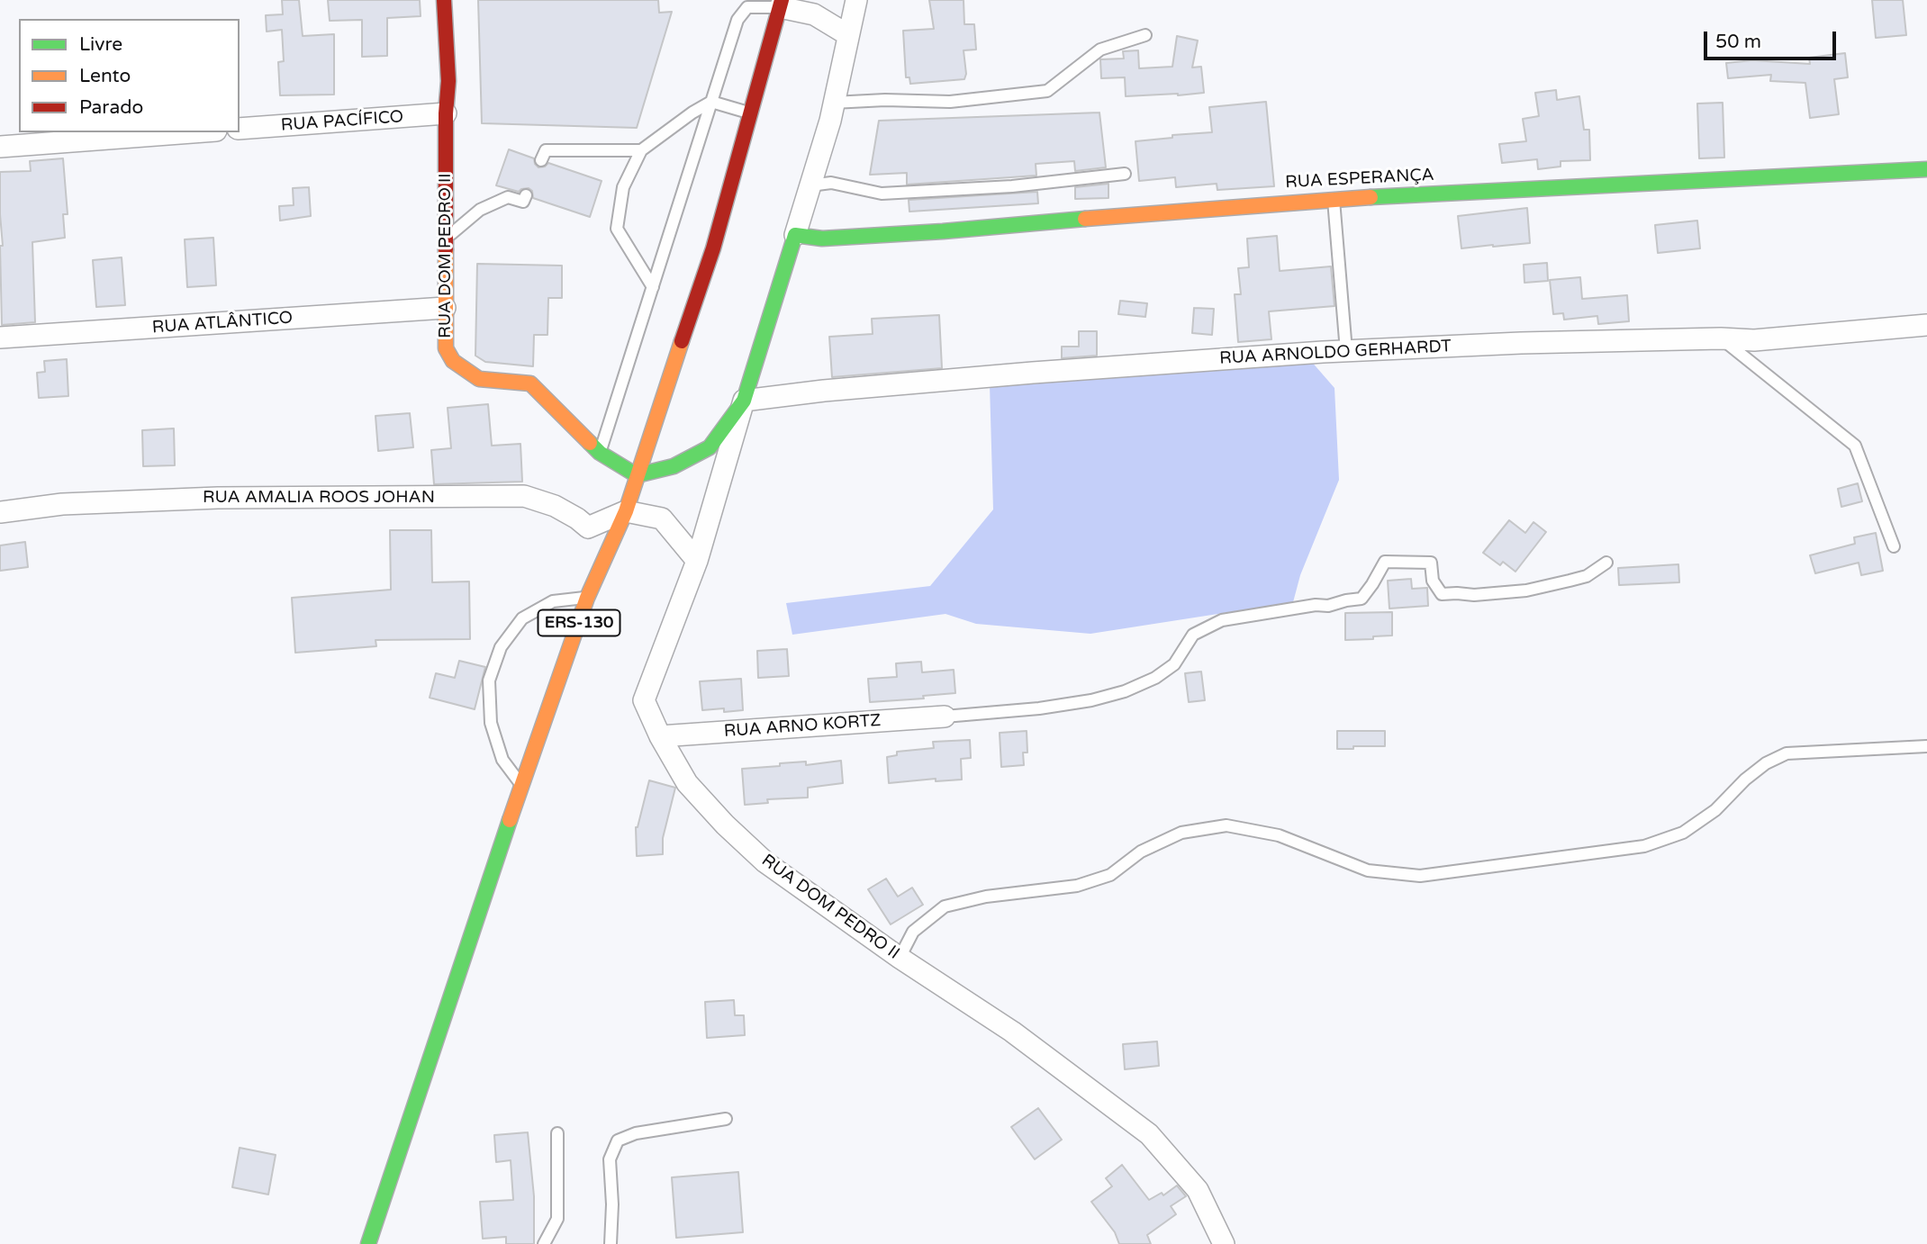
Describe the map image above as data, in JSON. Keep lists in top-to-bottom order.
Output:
{
  "streets": {
    "street": [
      "RUA PACÍFICO",
      "RUA ESPERANÇA",
      "RUA DOM PEDRO II",
      "RUA ATLÂNTICO",
      "RUA ARNOLDO GERHARDT",
      "RUA AMALIA ROOS JOHAN",
      "ERS-130",
      "RUA ARNO KORTZ"
    ]
  },
  "crossings": [
    ["RUA PACÍFICO", "RUA DOM PEDRO II"],
    ["RUA DOM PEDRO II", "RUA ATLÂNTICO"],
    ["RUA DOM PEDRO II", "RUA ARNOLDO GERHARDT"],
    ["RUA DOM PEDRO II", "ERS-130"],
    ["RUA DOM PEDRO II", "RUA ARNO KORTZ"],
    ["RUA AMALIA ROOS JOHAN", "ERS-130"]
  ],
  "legend": ["Livre", "Lento", "Parado"],
  "scale_bar": "50 m"
}
